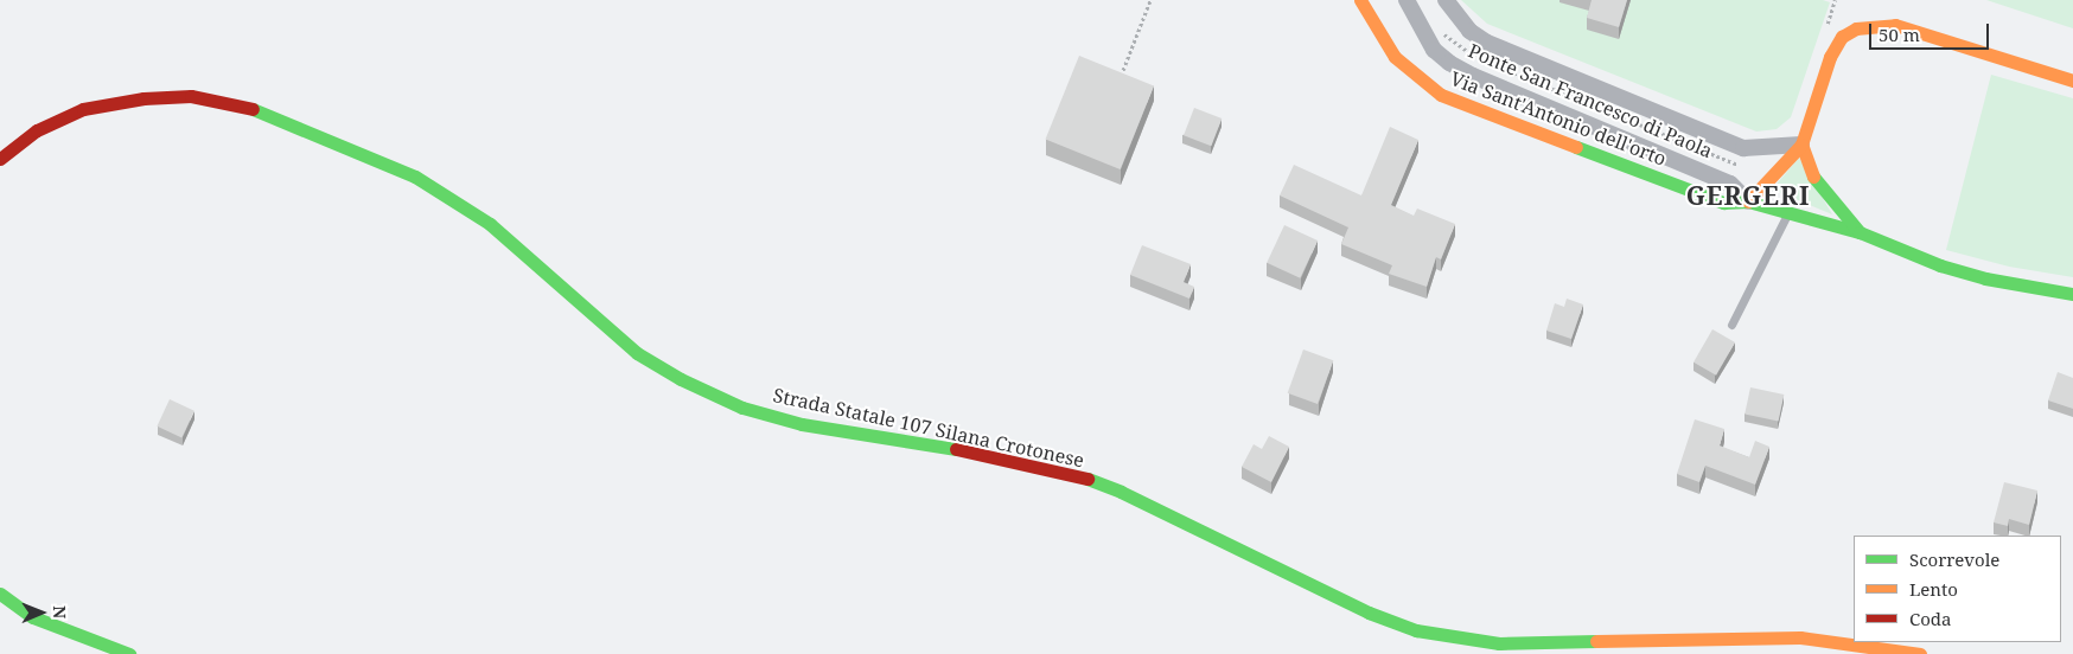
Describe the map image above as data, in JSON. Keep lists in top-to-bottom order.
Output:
{
  "streets": {
    "main road": ["Via Sant'Antonio dell'orto", "Strada Statale 107 Silana Crotonese"],
    "street": ["Ponte San Francesco di Paola"]
  },
  "crossings": [
    ["Ponte San Francesco di Paola", "Via Sant'Antonio dell'orto"]
  ],
  "districts": ["GERGERI"],
  "legend": ["Scorrevole", "Lento", "Coda"],
  "scale_bar": "50 m",
  "north": "right"
}
